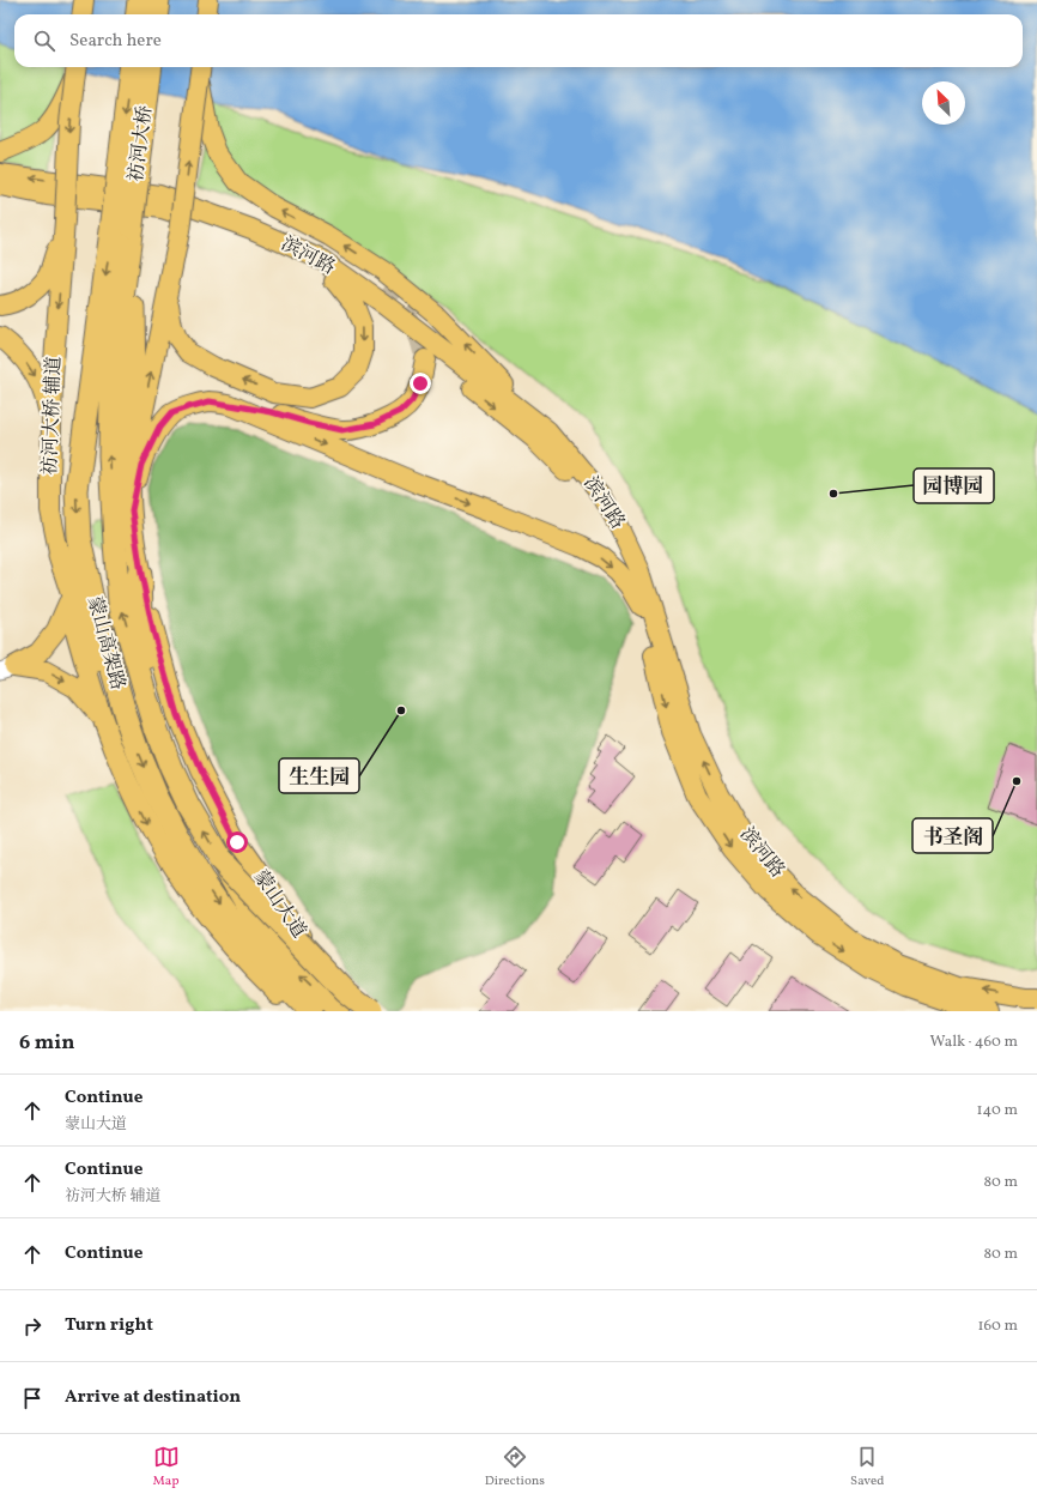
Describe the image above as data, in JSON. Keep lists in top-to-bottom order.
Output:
{
  "streets": {
    "highway": ["祊河大桥", "蒙山高架路"],
    "main road": ["滨河路", "祊河大桥 辅道", "蒙山大道"]
  },
  "crossings": [
    ["祊河大桥", "蒙山高架路"]
  ],
  "places": ["园博园", "生生园", "书圣阁"],
  "north": "top left",
  "page": {
    "search": "Search here",
    "heading": ["6 min", "Walk · 460 m"],
    "list": [
      ["Continue", "蒙山大道", "140 m"],
      ["Continue", "祊河大桥 辅道", "80 m"],
      ["Continue", "80 m"],
      ["Turn right", "160 m"],
      "Arrive at destination"
    ],
    "nav": ["Map", "Directions", "Saved"]
  }
}
